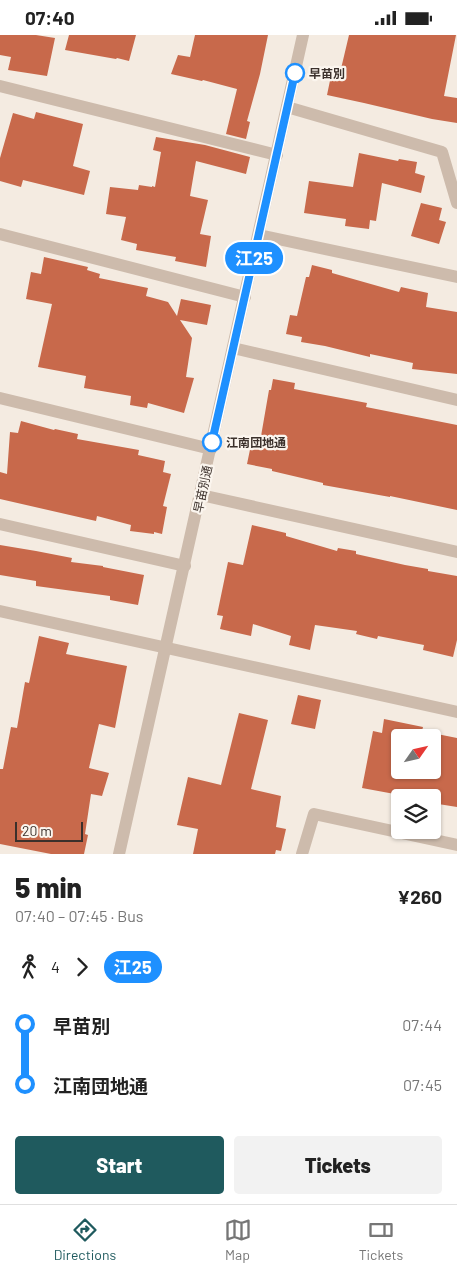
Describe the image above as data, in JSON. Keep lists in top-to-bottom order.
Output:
{
  "streets": {
    "street": ["早苗別通"]
  },
  "places": ["早苗別", "江南団地通"],
  "lines": ["bus line 江25"],
  "scale_bar": "20 m",
  "north": "top right",
  "page": {
    "status": "07:40",
    "on_map": "江25",
    "scale": "20 m",
    "heading": ["5 min", "07:40 – 07:45 · Bus", "¥260"],
    "legs": ["4", "江25"],
    "list": [
      {
        "name": "早苗別",
        "value": "07:44"
      },
      {
        "name": "江南団地通",
        "value": "07:45"
      }
    ],
    "buttons": ["Start", "Tickets"],
    "tabs": ["Directions", "Map", "Tickets"]
  }
}
